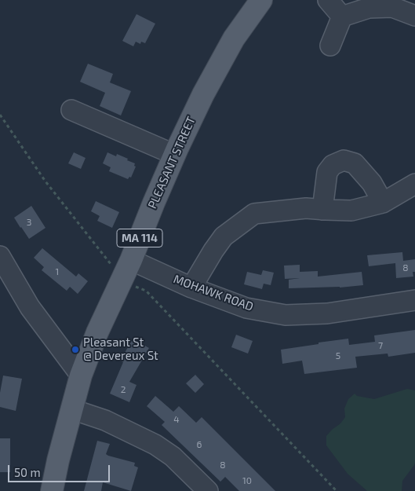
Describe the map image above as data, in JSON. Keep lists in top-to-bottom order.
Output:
{
  "streets": {
    "main road": ["PLEASANT STREET", "MA 114"],
    "street": ["MOHAWK ROAD"]
  },
  "crossings": [
    ["PLEASANT STREET", "MOHAWK ROAD"]
  ],
  "places": ["Pleasant St @ Devereux St"],
  "house_numbers": [
    "3",
    "8",
    "1",
    "7",
    "5",
    "2",
    "4",
    "6",
    "8",
    "10"
  ],
  "scale_bar": "50 m"
}
